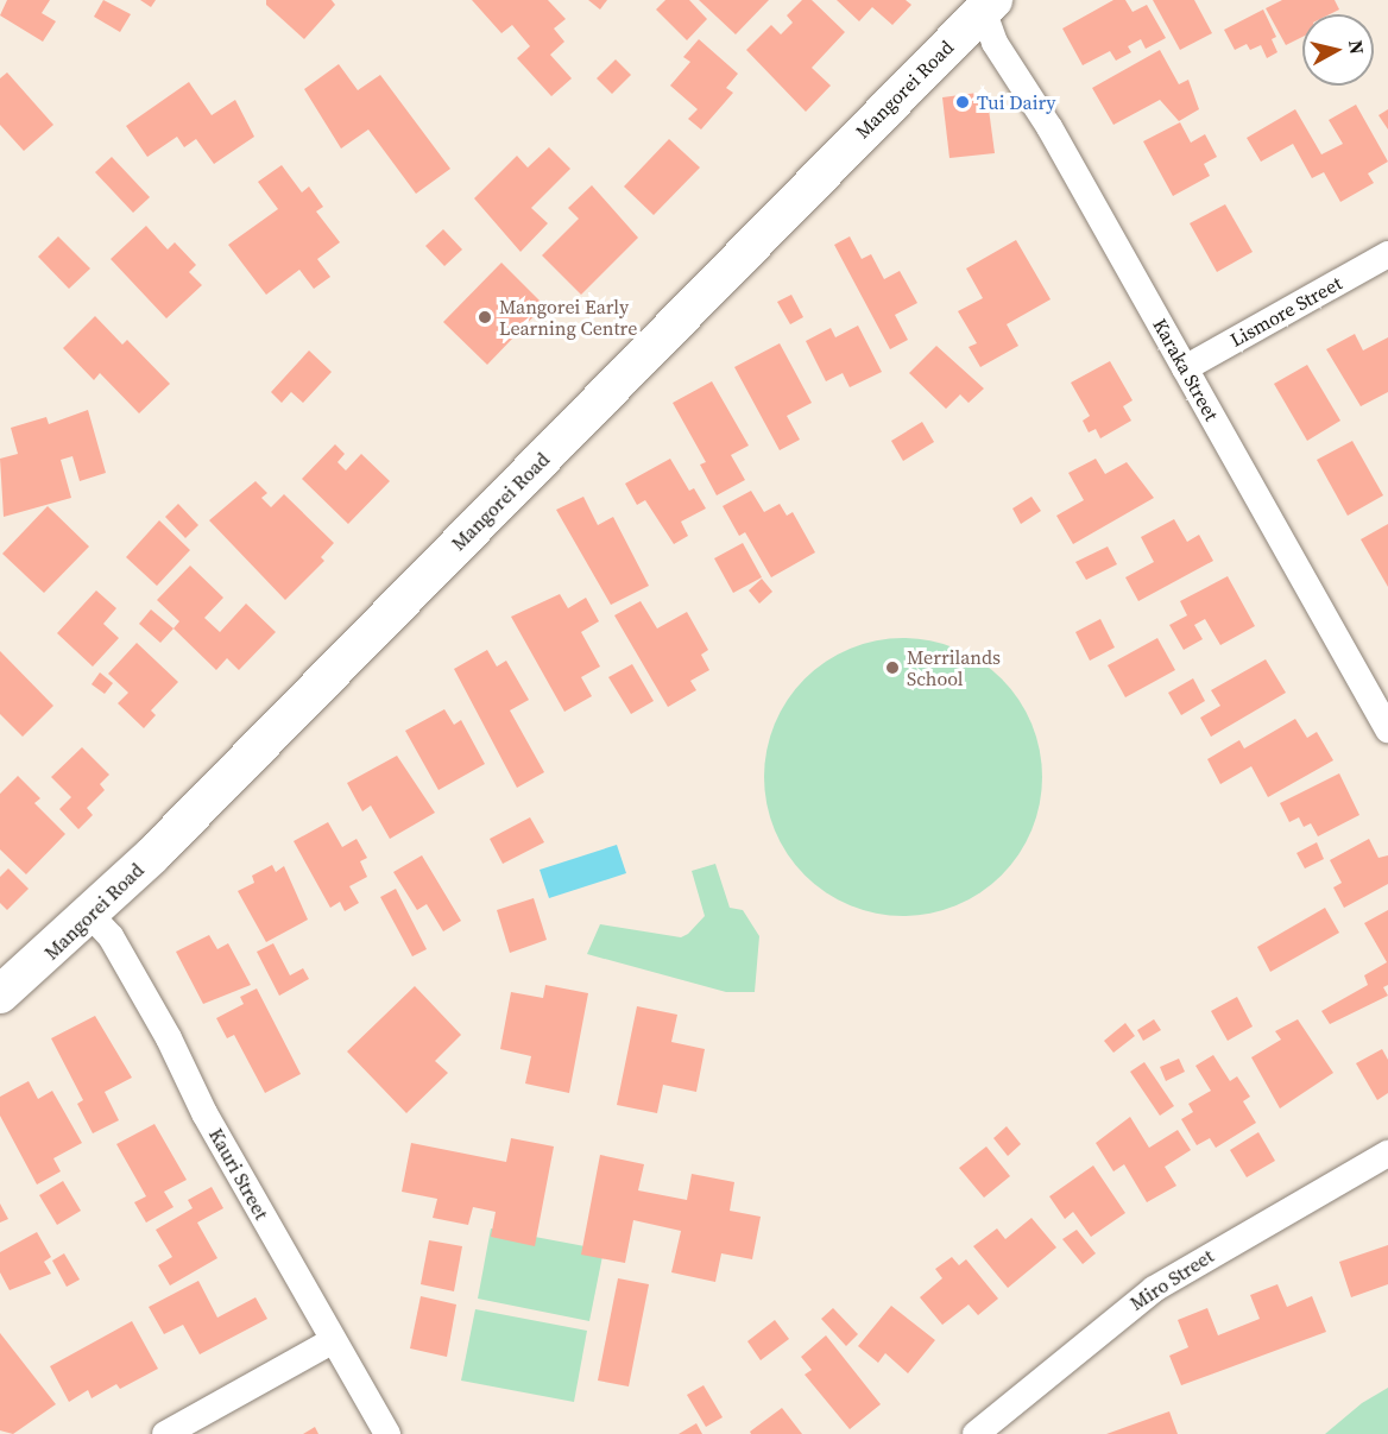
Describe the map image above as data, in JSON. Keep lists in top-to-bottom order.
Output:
{
  "streets": {
    "main road": ["Mangorei Road"],
    "street": [
      "Lismore Street",
      "Karaka Street",
      "Kauri Street",
      "Miro Street"
    ]
  },
  "crossings": [
    ["Mangorei Road", "Karaka Street"],
    ["Mangorei Road", "Kauri Street"],
    ["Lismore Street", "Karaka Street"]
  ],
  "places": ["Tui Dairy", "Mangorei Early Learning Centre", "Merrilands School"],
  "north": "right"
}
